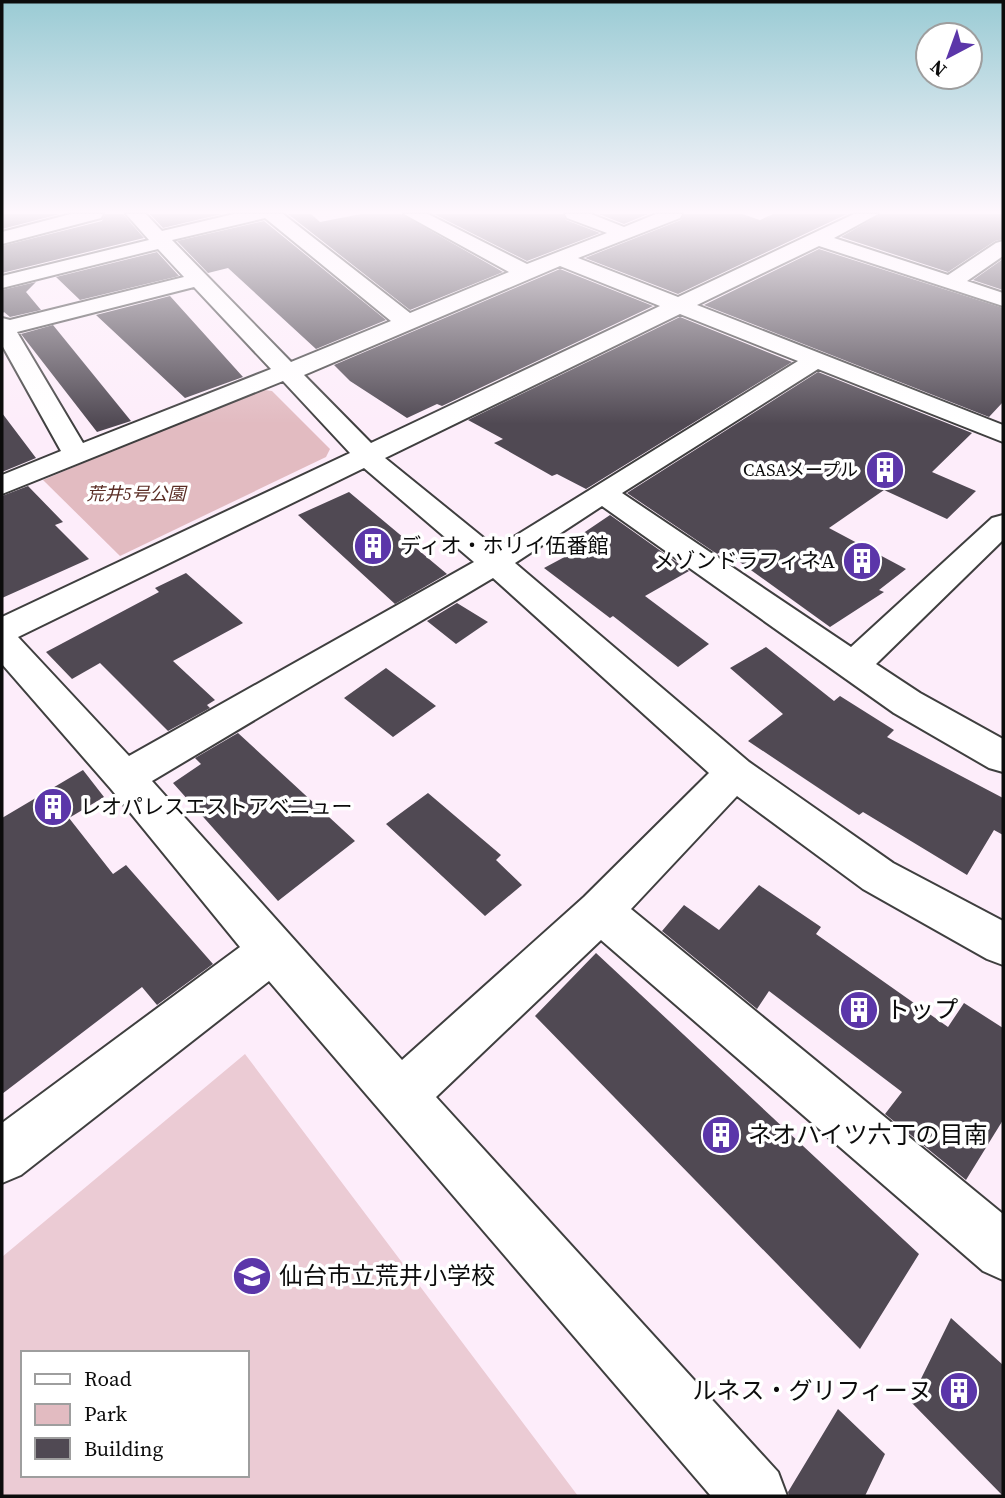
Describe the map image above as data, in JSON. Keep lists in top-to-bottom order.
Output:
{
  "parks": ["荒井5号公園"],
  "places": {
    "building": [
      "CASAメープル",
      "ディオ・ホリイ伍番館",
      "メゾンドラフィネA",
      "レオパレスエストアベニュー",
      "トップ",
      "ネオハイツ六丁の目南",
      "ルネス・グリフィーヌ"
    ],
    "school or university": ["仙台市立荒井小学校"]
  },
  "legend": ["Road", "Park", "Building"],
  "north": "bottom left"
}
